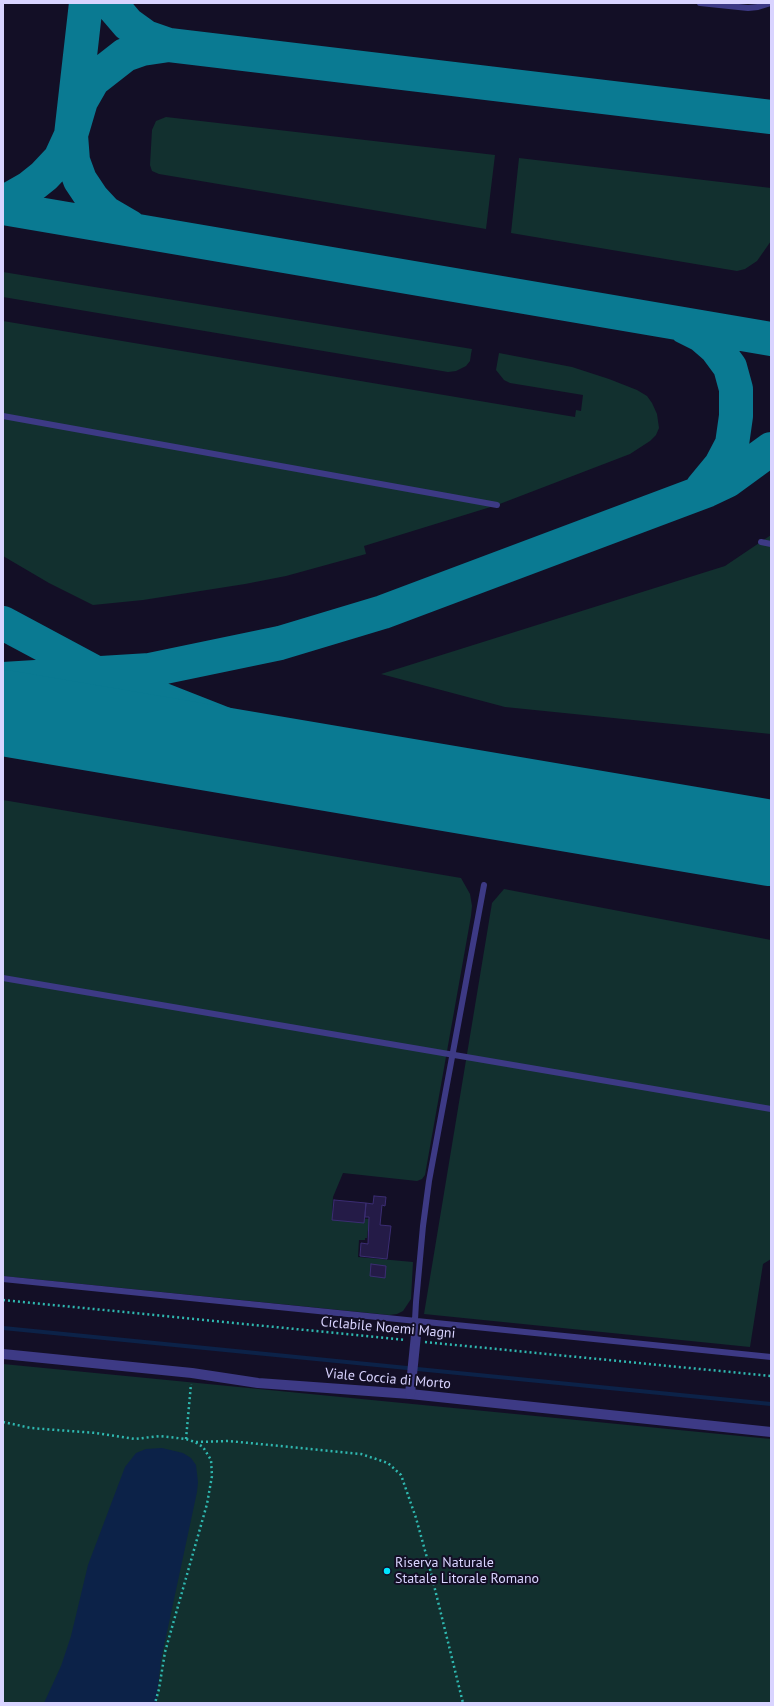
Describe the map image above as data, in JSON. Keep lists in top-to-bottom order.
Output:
{
  "streets": {
    "street": ["Viale Coccia di Morto"],
    "path": ["Ciclabile Noemi Magni"]
  },
  "places": ["Riserva Naturale Statale Litorale Romano"]
}
